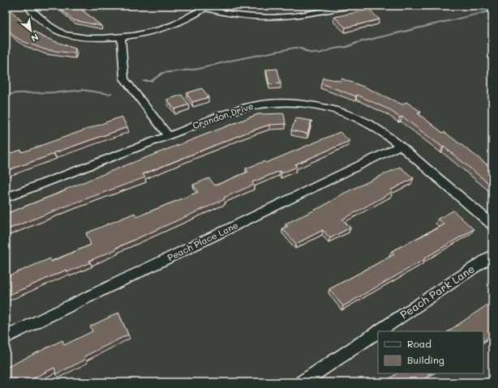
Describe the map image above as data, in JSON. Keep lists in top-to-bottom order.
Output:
{
  "streets": {
    "street": ["Crandon Drive", "Peach Place Lane", "Peach Park Lane"]
  },
  "crossings": [
    ["Crandon Drive", "Peach Place Lane"]
  ],
  "legend": ["Road", "Building"],
  "north": "bottom right"
}
